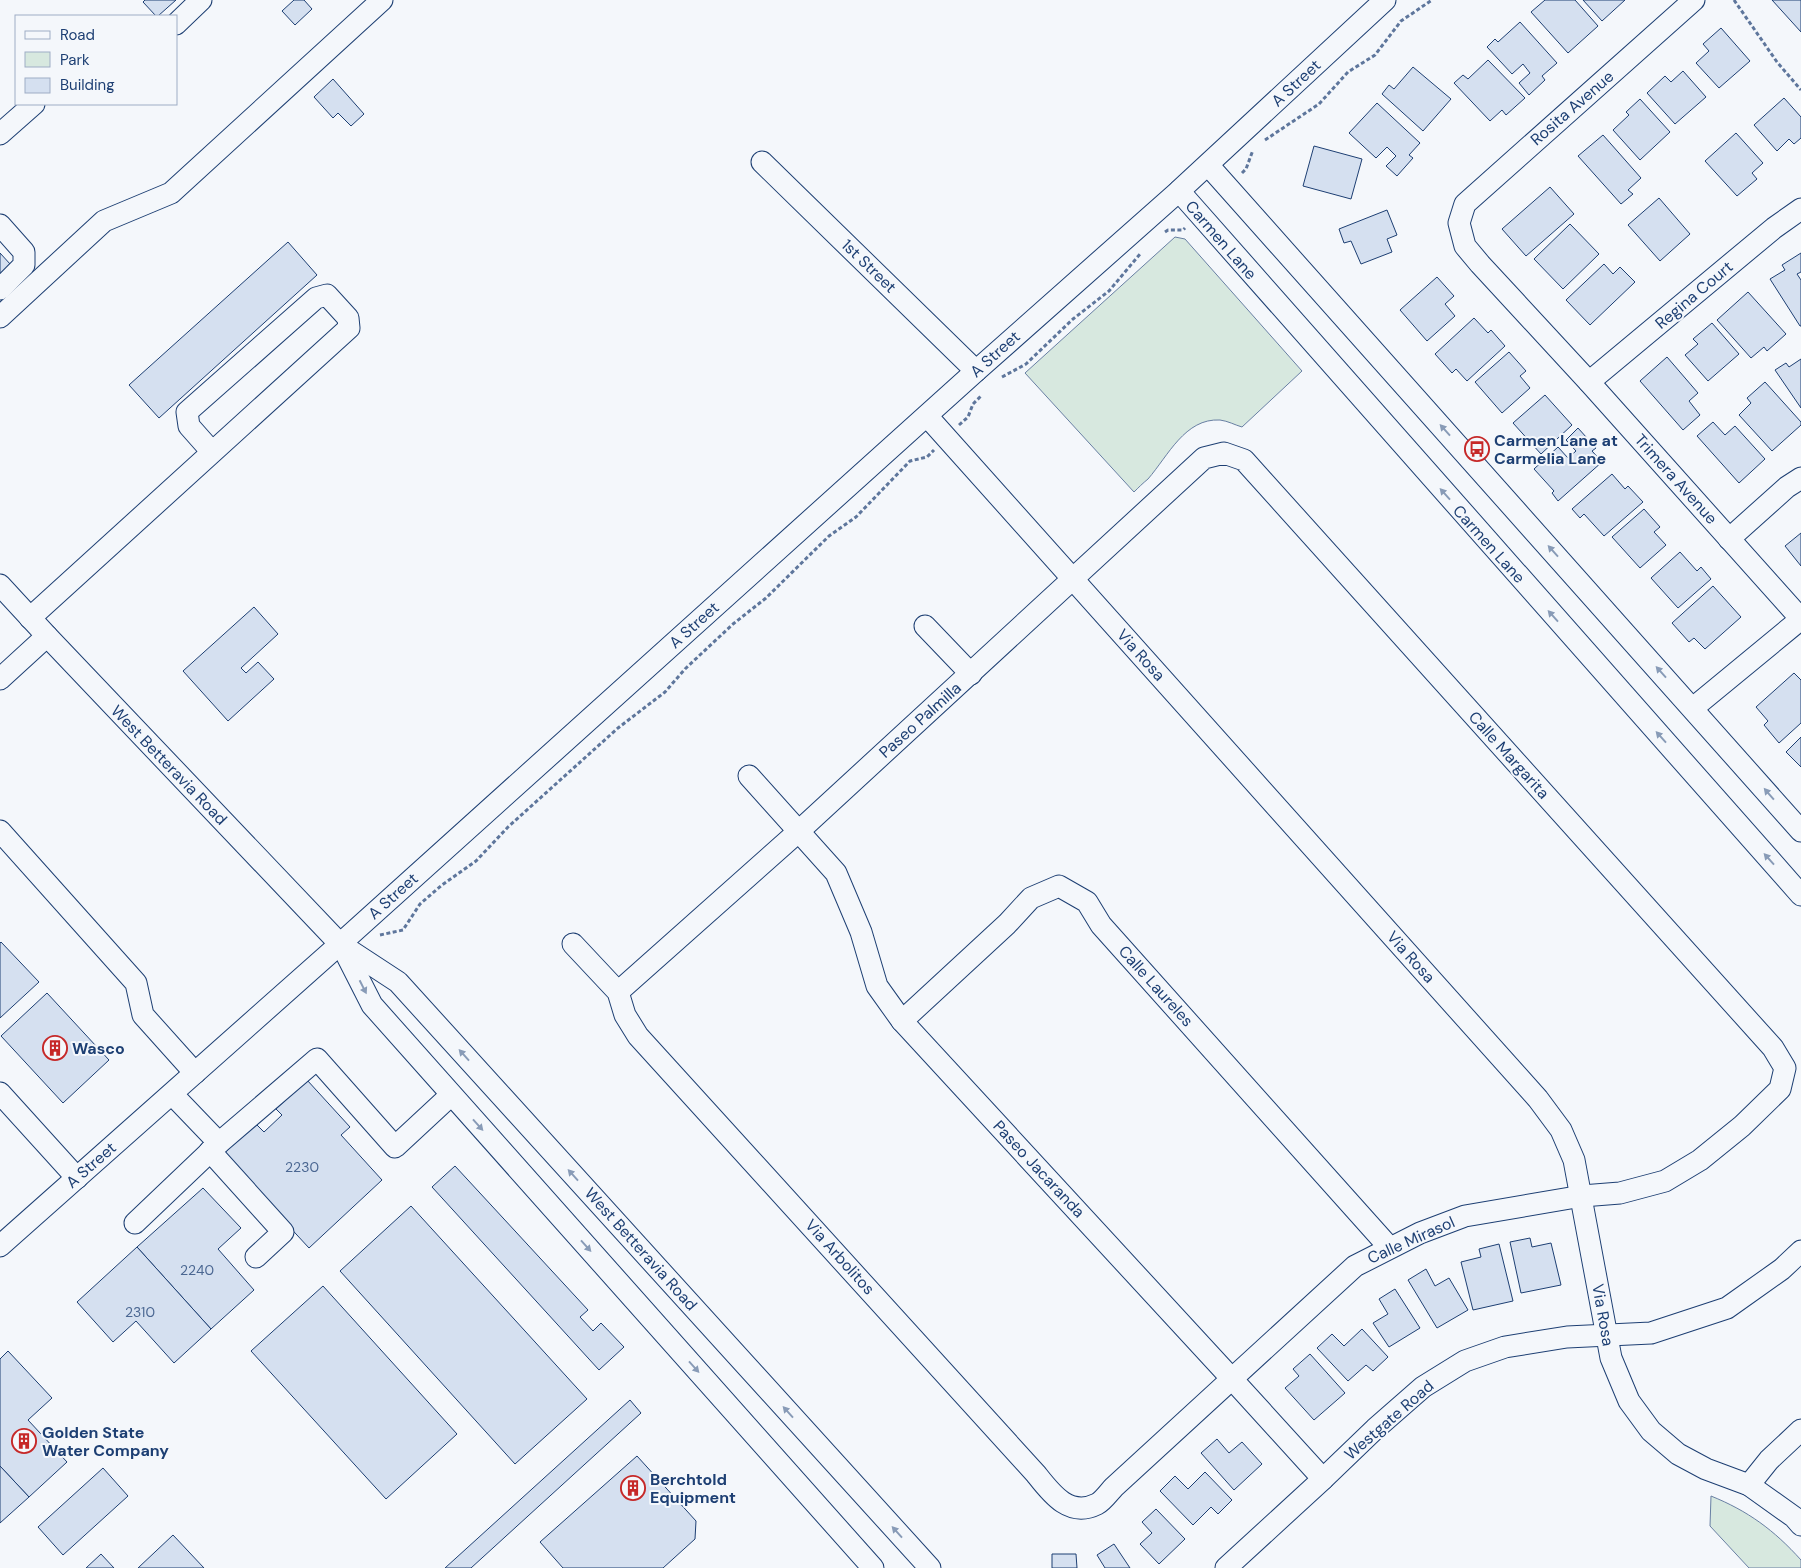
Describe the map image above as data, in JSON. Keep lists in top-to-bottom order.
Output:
{
  "streets": {
    "street": [
      "A Street",
      "Rosita Avenue",
      "Carmen Lane",
      "1st Street",
      "Regina Court",
      "Trimera Avenue",
      "Via Rosa",
      "Paseo Palmilla",
      "Calle Margarita",
      "West Betteravia Road",
      "Calle Laureles",
      "Paseo Jacaranda",
      "Calle Mirasol",
      "Via Arbolitos",
      "Westgate Road"
    ]
  },
  "crossings": [
    ["A Street", "Carmen Lane"],
    ["A Street", "1st Street"],
    ["A Street", "Via Rosa"],
    ["A Street", "West Betteravia Road"],
    ["Rosita Avenue", "Trimera Avenue"],
    ["Regina Court", "Trimera Avenue"],
    ["Via Rosa", "Paseo Palmilla"],
    ["Via Rosa", "Calle Mirasol"],
    ["Via Rosa", "Westgate Road"],
    ["Paseo Palmilla", "Calle Margarita"],
    ["Paseo Palmilla", "Paseo Jacaranda"],
    ["Paseo Palmilla", "Via Arbolitos"],
    ["Calle Margarita", "Calle Mirasol"],
    ["Calle Laureles", "Paseo Jacaranda"],
    ["Calle Laureles", "Calle Mirasol"],
    ["Paseo Jacaranda", "Calle Mirasol"],
    ["Paseo Jacaranda", "Westgate Road"],
    ["Calle Mirasol", "Via Arbolitos"]
  ],
  "places": {
    "bus stop": ["Carmen Lane at Carmelia Lane"],
    "building": ["Wasco", "Golden State Water Company", "Berchtold Equipment"]
  },
  "house_numbers": ["2230", "2240", "2310"],
  "legend": ["Road", "Park", "Building"]
}
